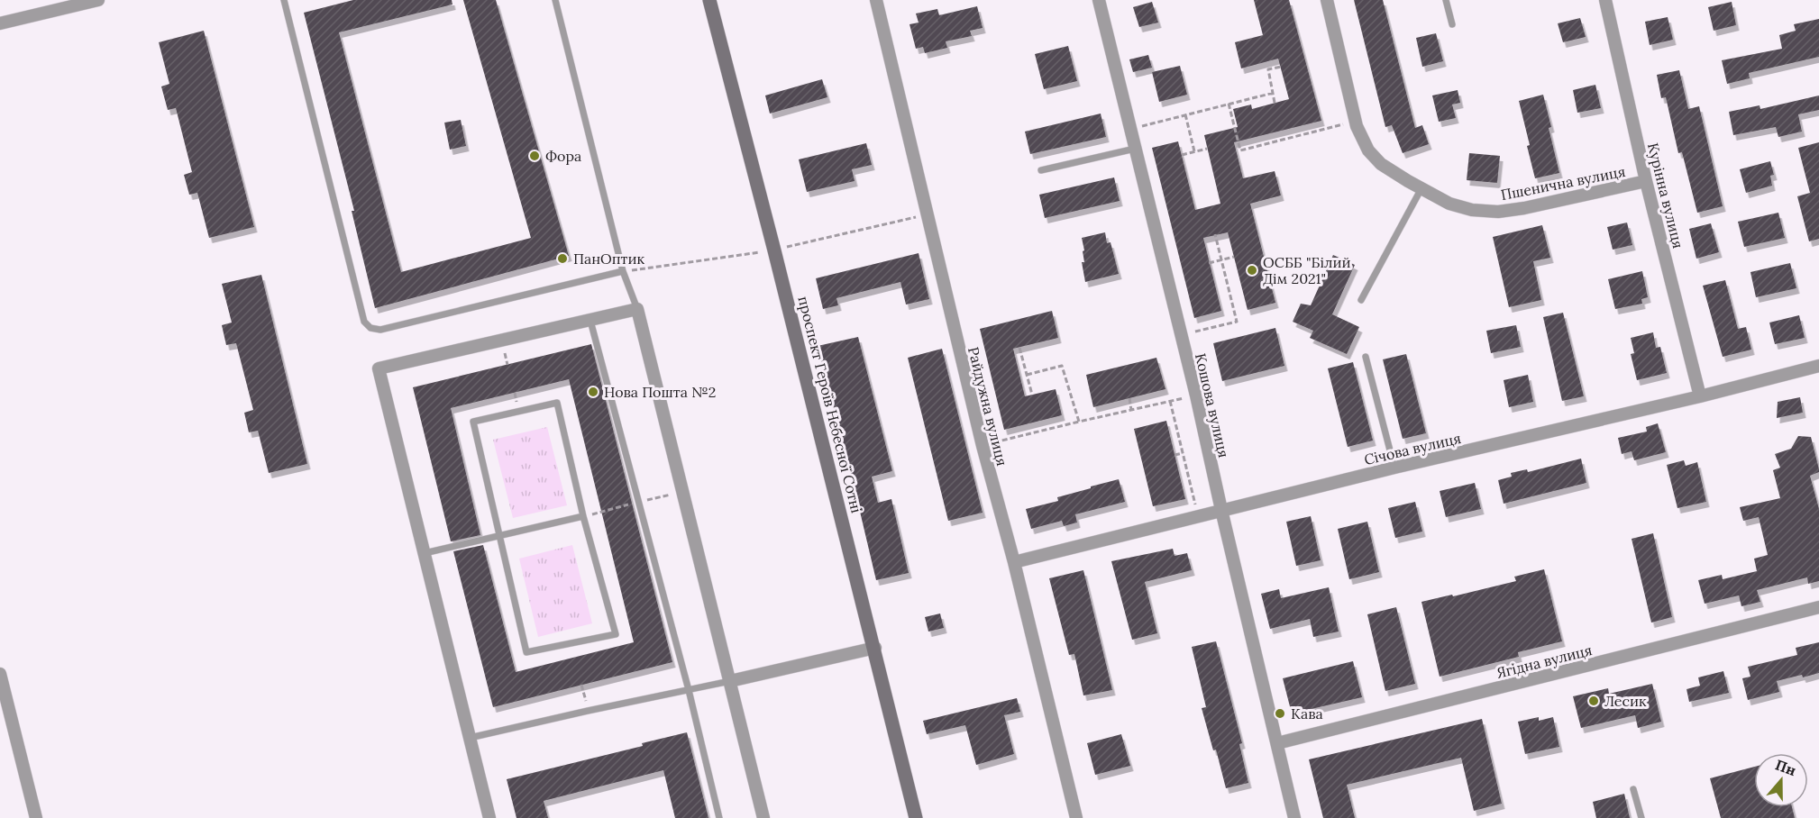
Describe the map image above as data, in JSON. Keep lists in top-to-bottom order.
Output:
{
  "streets": {
    "street": [
      "Пшенична вулиця",
      "Курінна вулиця",
      "проспект Героїв Небесної Сотні",
      "Кошова вулиця",
      "Райдужна вулиця",
      "Січова вулиця",
      "Ягідна вулиця"
    ]
  },
  "crossings": [
    ["Пшенична вулиця", "Курінна вулиця"],
    ["Курінна вулиця", "Січова вулиця"],
    ["Кошова вулиця", "Січова вулиця"],
    ["Кошова вулиця", "Ягідна вулиця"],
    ["Райдужна вулиця", "Січова вулиця"]
  ],
  "places": [
    "Фора",
    "ПанОптик",
    "ОСББ \"Білий Дім 2021\"",
    "Нова Пошта №2",
    "Лесик",
    "Кава"
  ],
  "north": "top"
}
